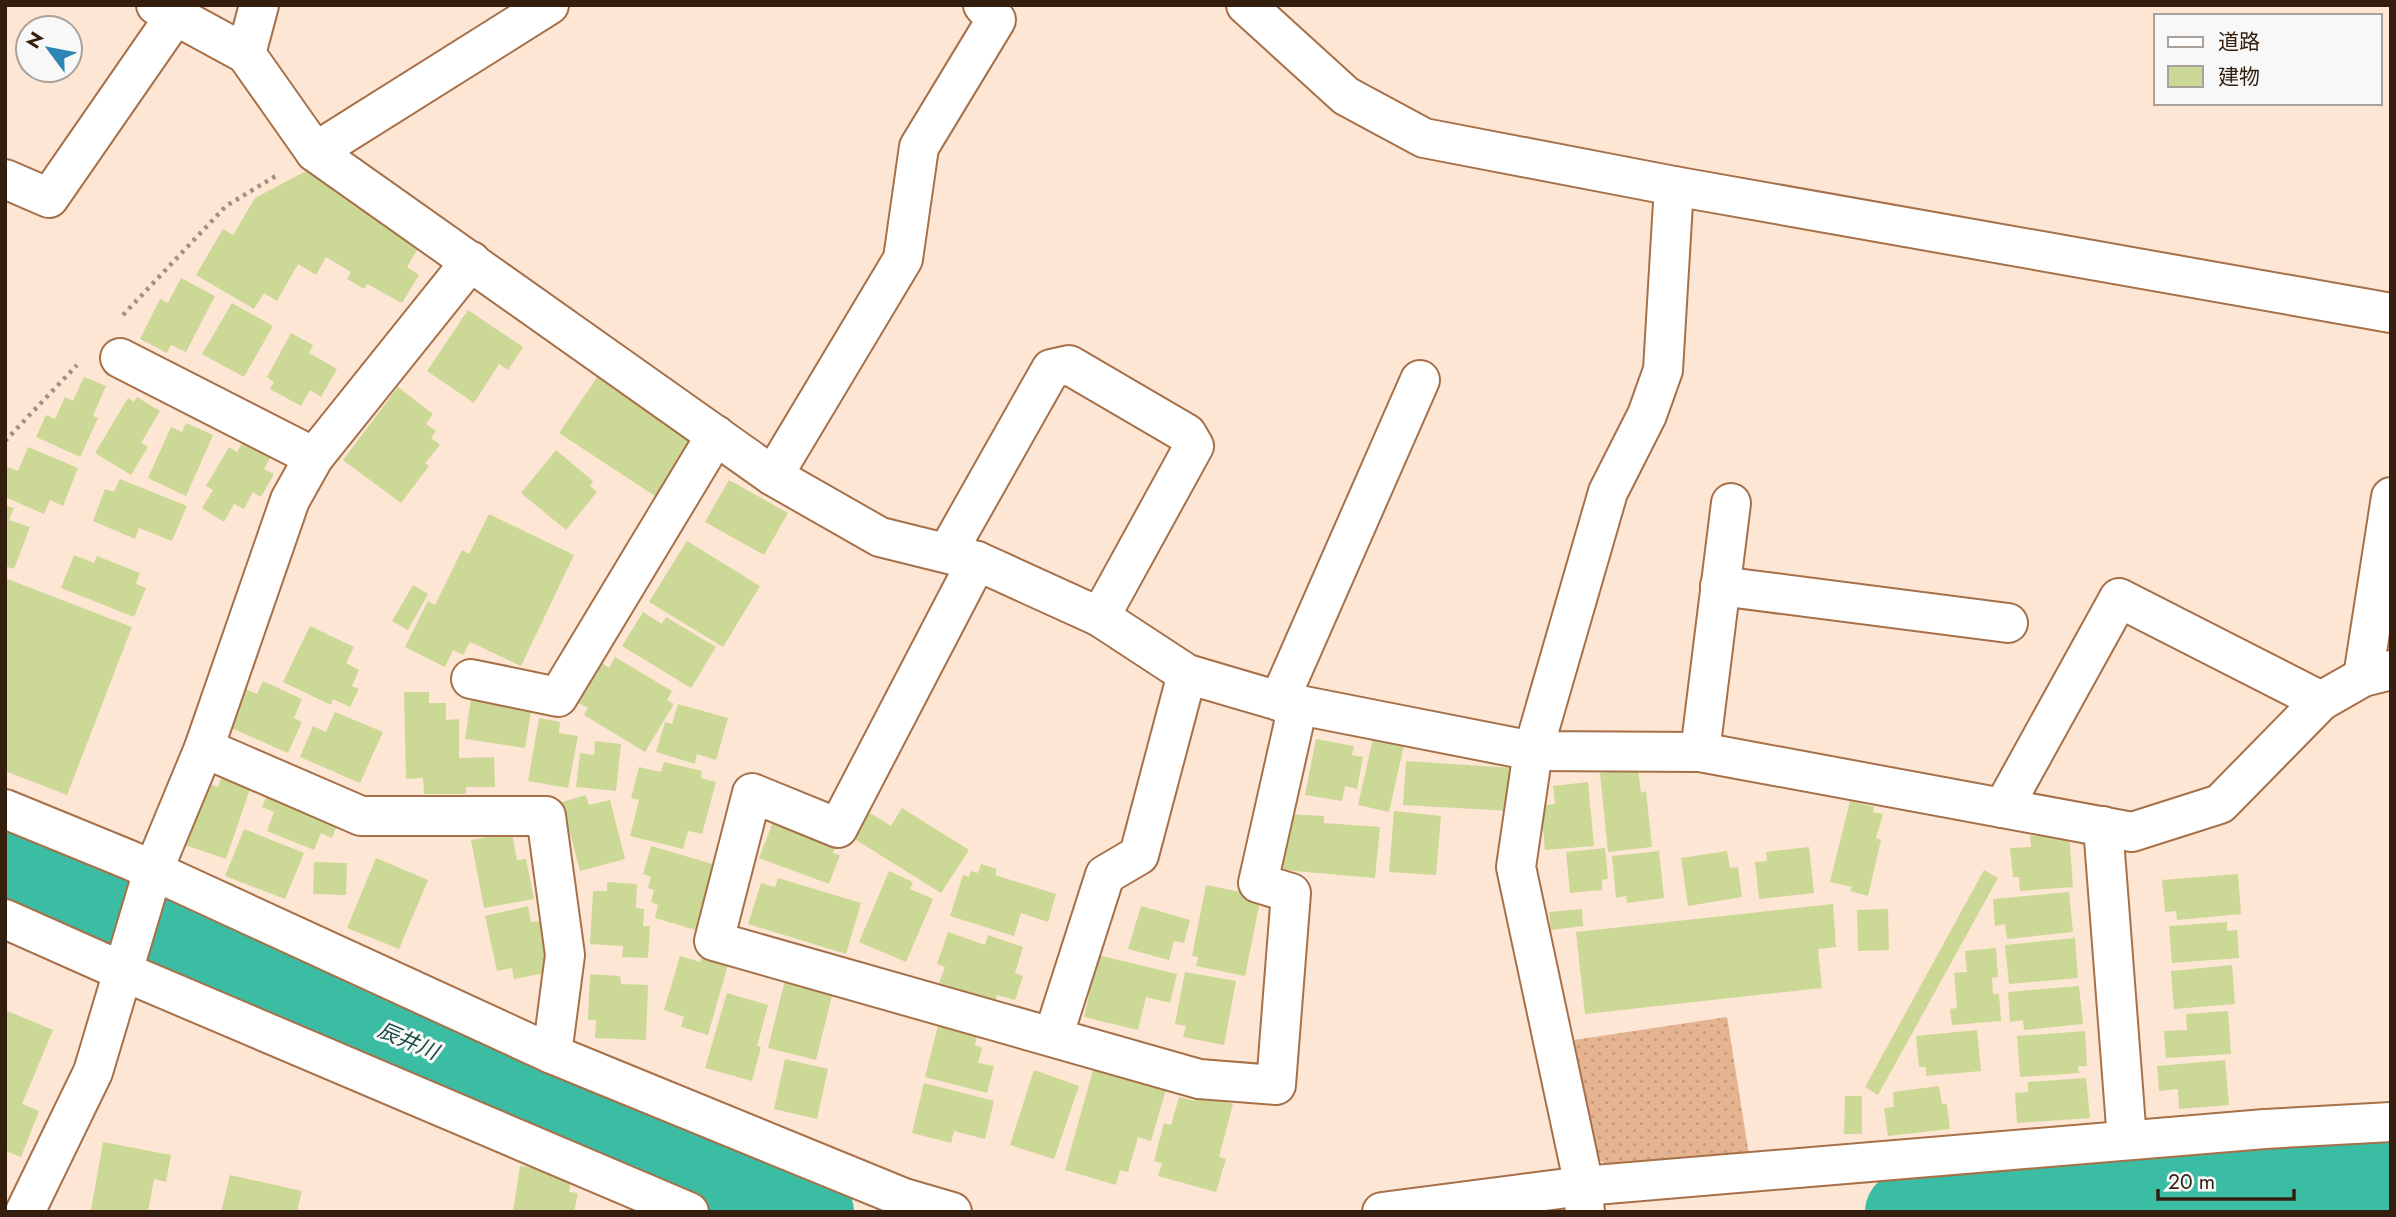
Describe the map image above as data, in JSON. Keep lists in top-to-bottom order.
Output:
{
  "water": ["辰井川"],
  "legend": ["道路", "建物"],
  "scale_bar": "20 m",
  "north": "top left"
}
